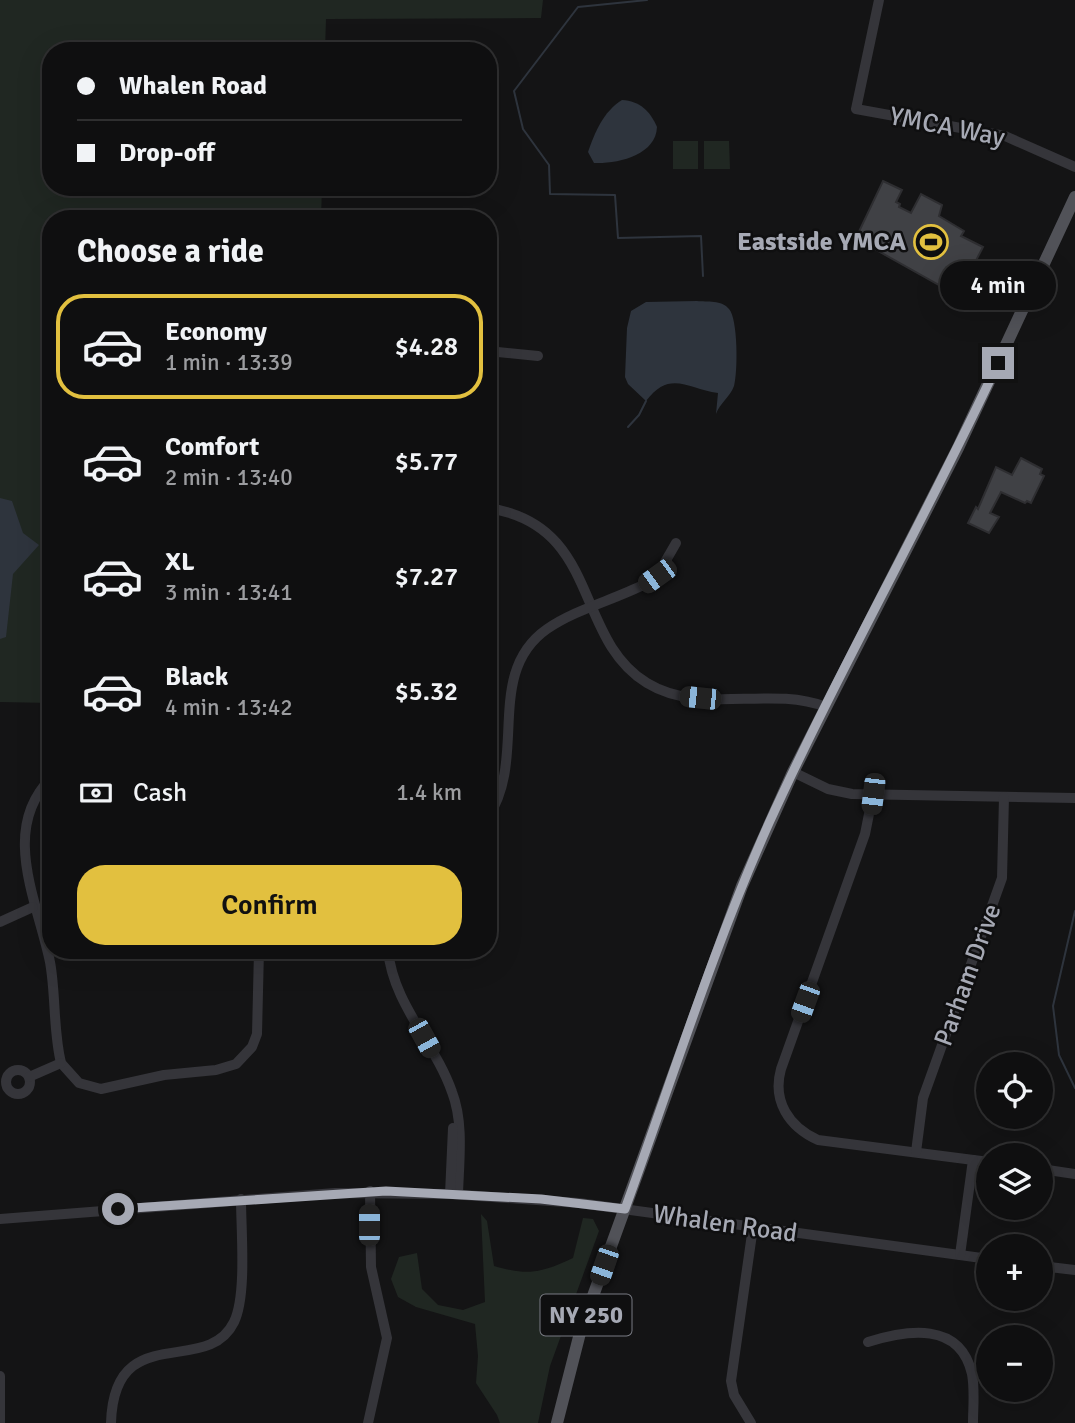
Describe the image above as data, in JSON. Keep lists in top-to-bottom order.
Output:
{
  "streets": {
    "main road": ["NY 250"],
    "street": ["YMCA Way", "Parham Drive", "Whalen Road"]
  },
  "crossings": [
    ["Whalen Road", "NY 250"]
  ],
  "places": {
    "sports": ["Eastside YMCA"]
  },
  "page": {
    "banner": ["Whalen Road", "Drop-off"],
    "heading": "Choose a ride",
    "bubble": "4 min",
    "list": [
      {
        "name": "Economy",
        "note": "1 min · 13:39",
        "value": "$4.28"
      },
      {
        "name": "Comfort",
        "note": "2 min · 13:40",
        "value": "$5.77"
      },
      {
        "name": "XL",
        "note": "3 min · 13:41",
        "value": "$7.27"
      },
      {
        "name": "Black",
        "note": "4 min · 13:42",
        "value": "$5.32"
      }
    ],
    "pay": ["Cash", "1.4 km"],
    "buttons": "Confirm",
    "map_buttons": ["+", "−"]
  }
}
